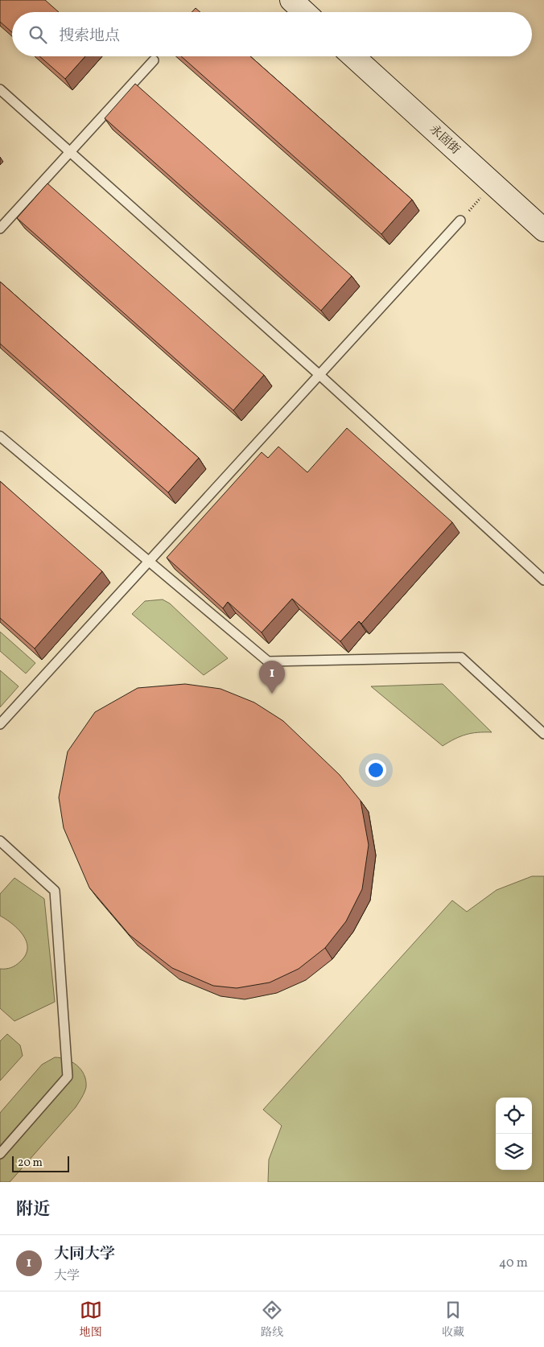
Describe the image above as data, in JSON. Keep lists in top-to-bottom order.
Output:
{
  "streets": {
    "main road": ["永固街"]
  },
  "scale_bar": "20 m",
  "page": {
    "search": "搜索地点",
    "pins": "1",
    "scale": "20 m",
    "heading": "附近",
    "list": [
      {
        "mark": "1",
        "name": "大同大学",
        "note": "大学",
        "value": "40 m"
      }
    ],
    "nav": ["地图", "路线", "收藏"]
  }
}
